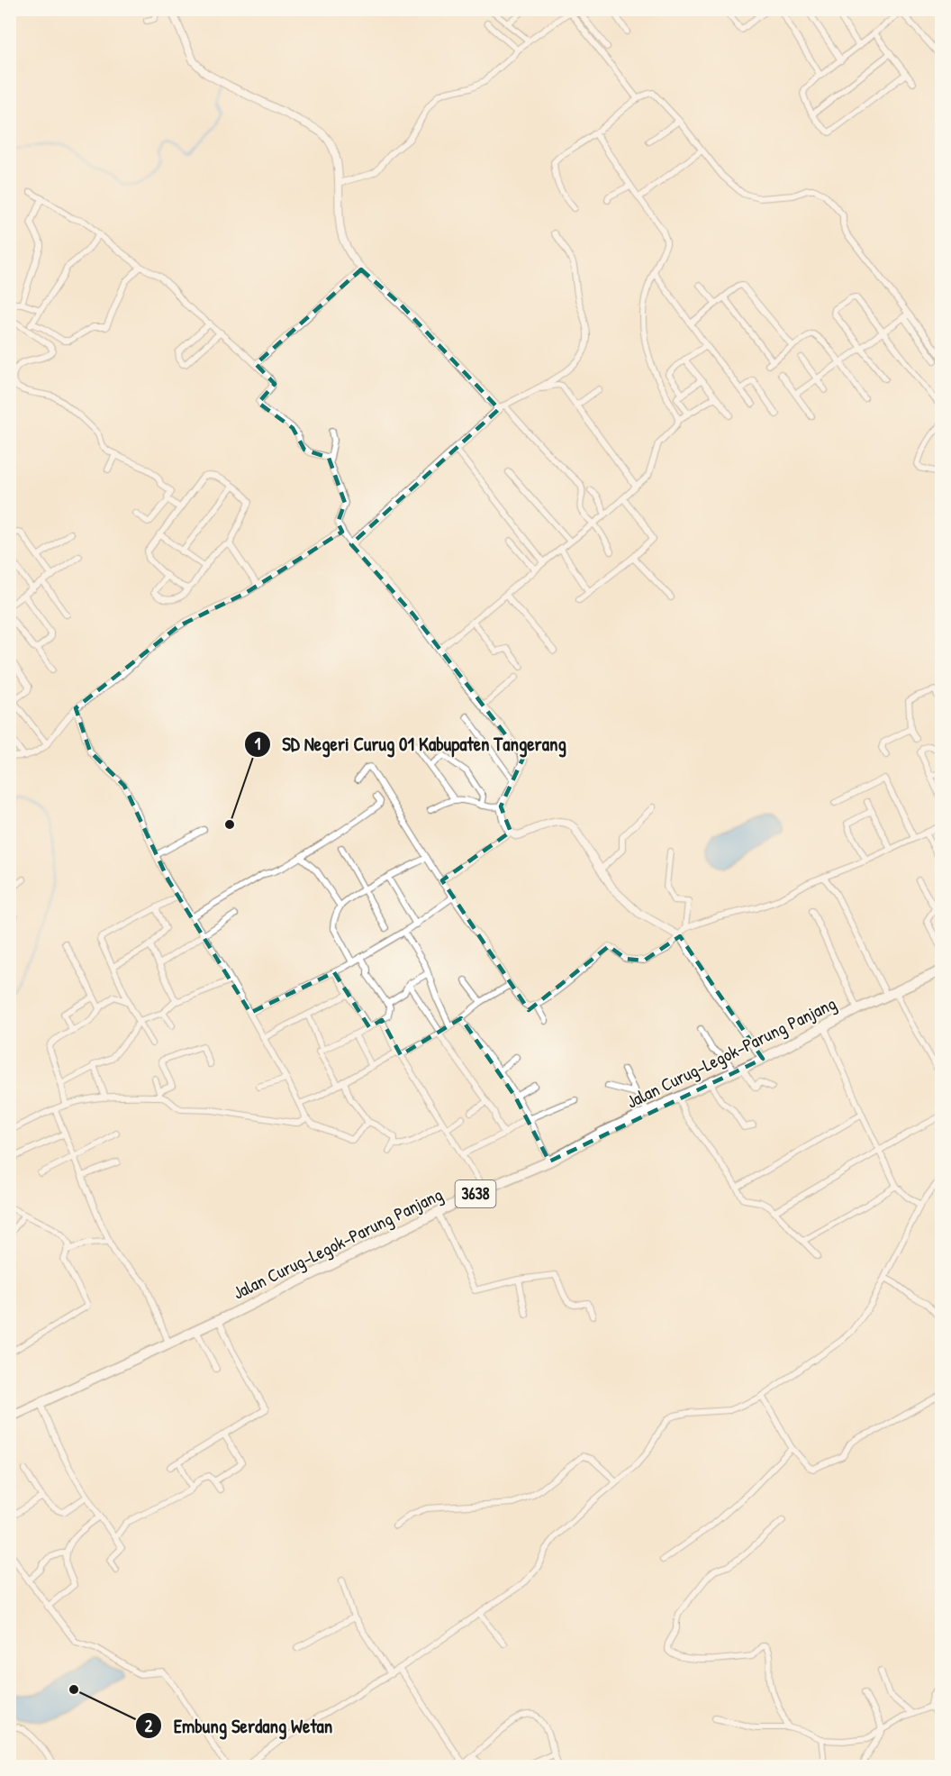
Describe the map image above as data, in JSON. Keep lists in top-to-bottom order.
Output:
{
  "streets": {
    "main road": ["Jalan Curug–Legok–Parung Panjang", "3638"]
  },
  "places": ["SD Negeri Curug 01 Kabupaten Tangerang", "Embung Serdang Wetan"]
}
